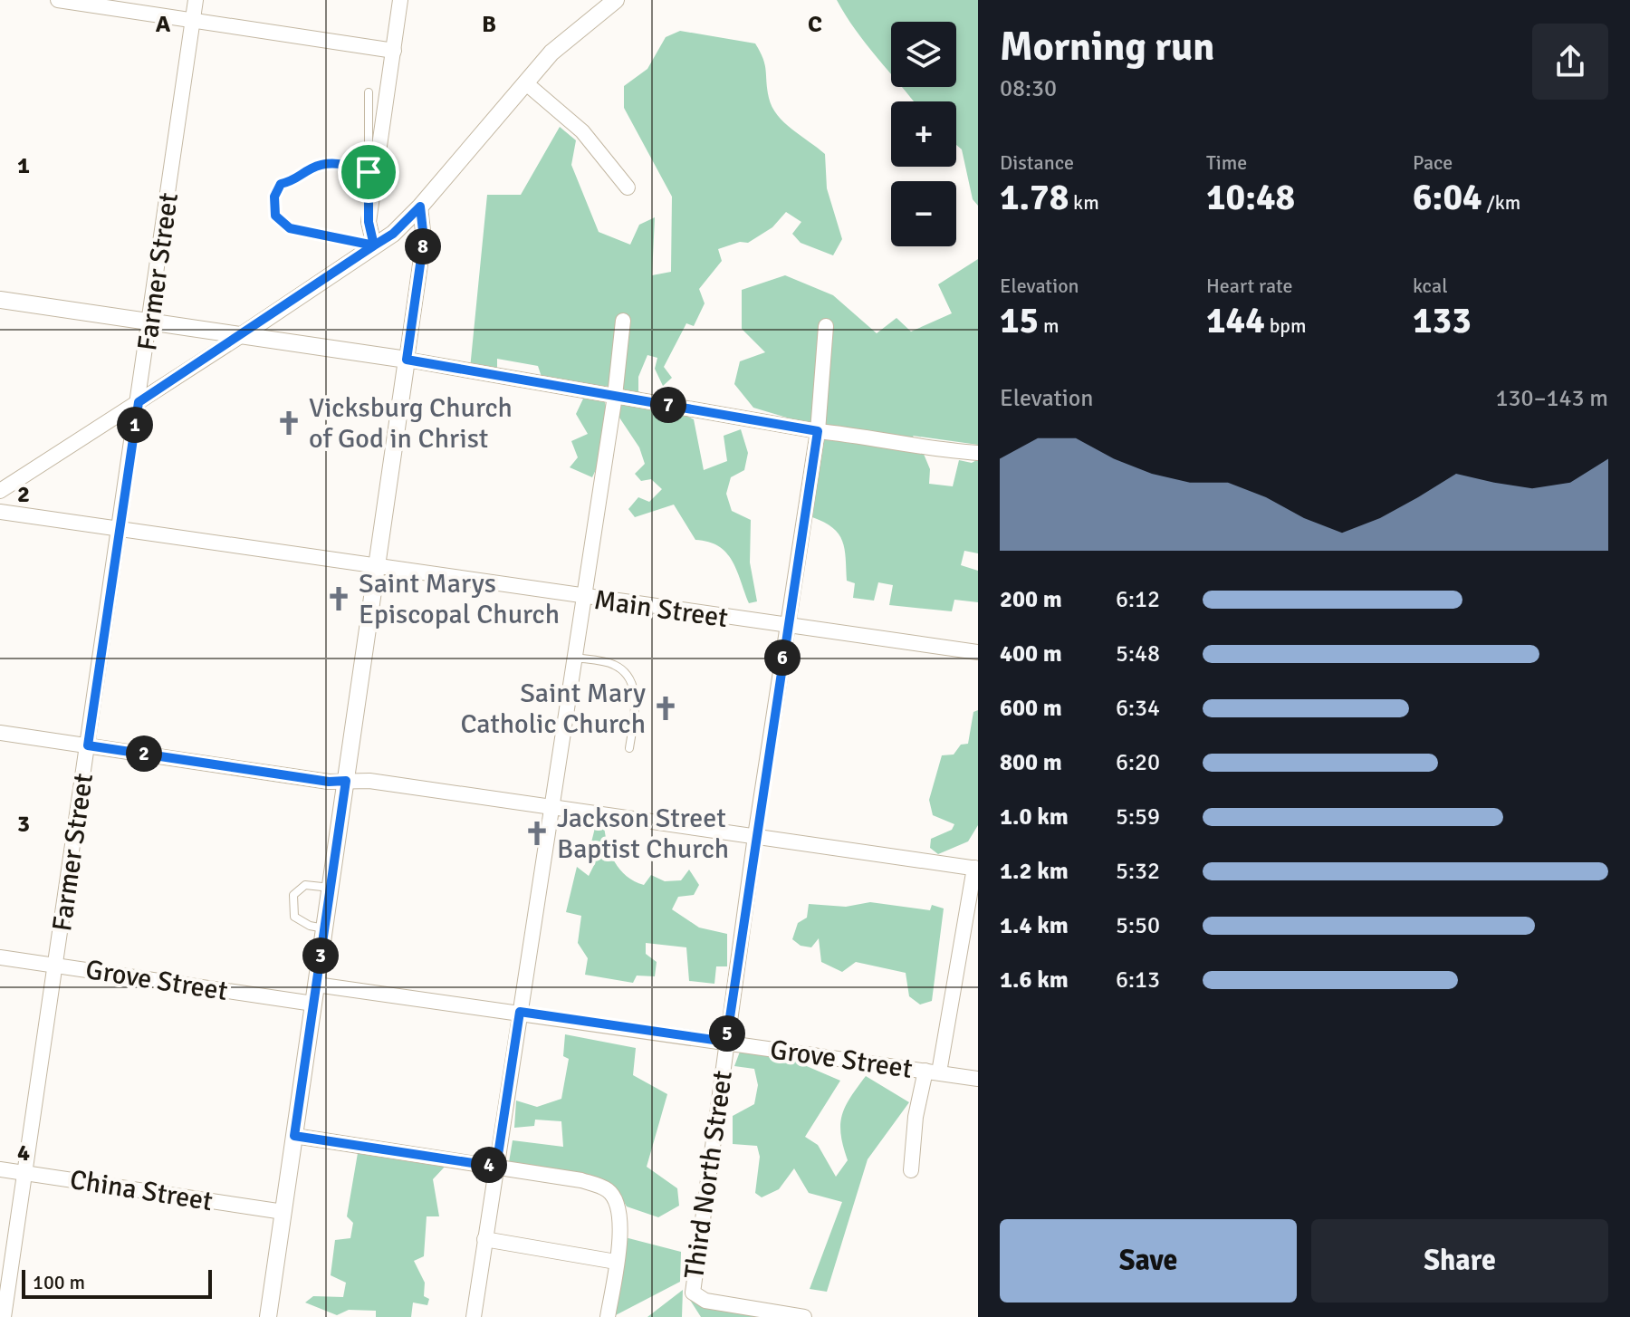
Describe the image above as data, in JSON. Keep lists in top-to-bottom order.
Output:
{
  "streets": {
    "street": [
      "Farmer Street",
      "Main Street",
      "Grove Street",
      "Third North Street",
      "China Street"
    ]
  },
  "crossings": [
    ["Farmer Street", "Main Street"],
    ["Farmer Street", "Grove Street"],
    ["Farmer Street", "China Street"],
    ["Main Street", "Third North Street"],
    ["Grove Street", "Third North Street"]
  ],
  "places": {
    "church": [
      "Vicksburg Church of God in Christ",
      "Saint Marys Episcopal Church",
      "Saint Mary Catholic Church",
      "Jackson Street Baptist Church"
    ]
  },
  "scale_bar": "100 m",
  "page": {
    "heading": ["Morning run", "08:30"],
    "map_buttons": ["+", "−"],
    "stats": [
      ["Distance", "1.78 km"],
      ["Time", "10:48"],
      ["Pace", "6:04 /km"],
      ["Elevation", "15 m"],
      ["Heart rate", "144 bpm"],
      ["kcal", "133"]
    ],
    "pins": [
      "8",
      "7",
      "1",
      "6",
      "2",
      "3",
      "5",
      "4"
    ],
    "chart": ["Elevation", "130–143 m"],
    "list": [
      {
        "name": "200 m",
        "note": "6:12"
      },
      {
        "name": "400 m",
        "note": "5:48"
      },
      {
        "name": "600 m",
        "note": "6:34"
      },
      {
        "name": "800 m",
        "note": "6:20"
      },
      {
        "name": "1.0 km",
        "note": "5:59"
      },
      {
        "name": "1.2 km",
        "note": "5:32"
      },
      {
        "name": "1.4 km",
        "note": "5:50"
      },
      {
        "name": "1.6 km",
        "note": "6:13"
      }
    ],
    "buttons": ["Save", "Share"],
    "scale": "100 m"
  },
  "grid": {
    "columns": ["A", "B", "C"],
    "rows": [
      "1",
      "2",
      "3",
      "4"
    ]
  }
}
